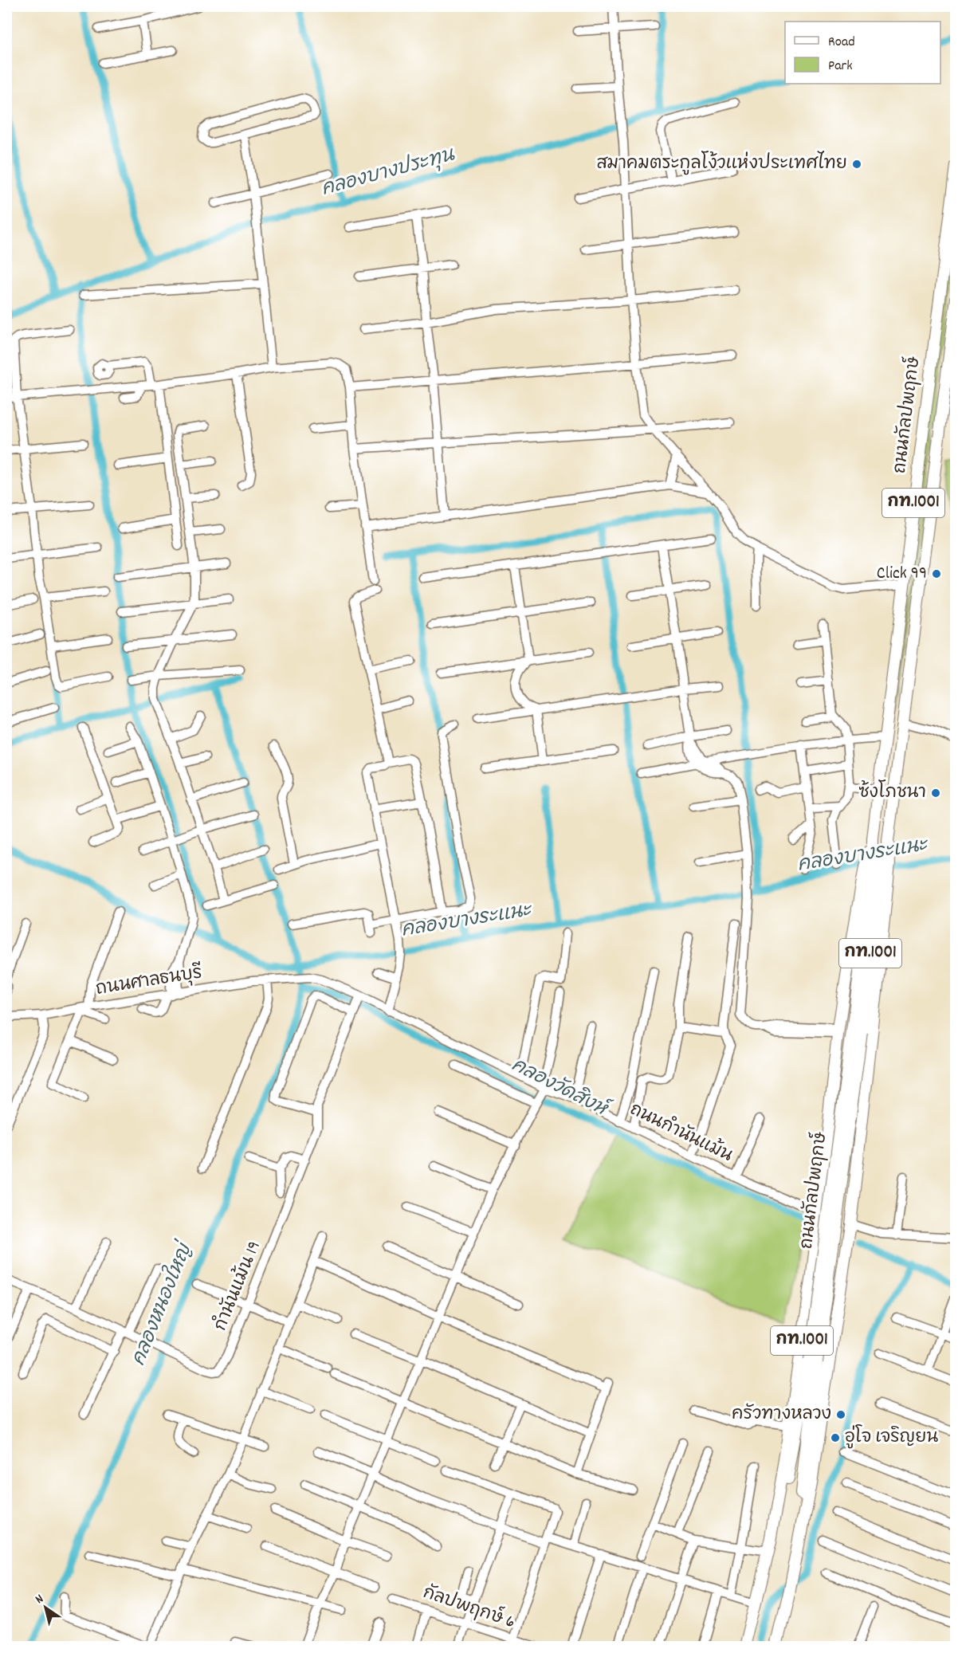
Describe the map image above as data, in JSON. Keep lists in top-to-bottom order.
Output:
{
  "streets": {
    "main road": ["ถนนกัลปพฤกษ์", "กท.1001"],
    "street": [
      "ถนนศาลธนบุรี",
      "ถนนกำนันแม้น",
      "กำนันแม้น 19",
      "กัลปพฤกษ์ 6"
    ]
  },
  "crossings": [
    ["ถนนกัลปพฤกษ์", "ถนนกำนันแม้น"],
    ["ถนนศาลธนบุรี", "ถนนกำนันแม้น"],
    ["ถนนกำนันแม้น", "กำนันแม้น 19"]
  ],
  "water": [
    "คลองบางประทุน",
    "คลองบางระแนะ",
    "คลองวัดสิงห์",
    "คลองหนองใหญ่"
  ],
  "places": [
    "สมาคมตระกูลโง้วแห่งประเทศไทย",
    "Click 99",
    "ซ้งโภชนา",
    "ครัวทางหลวง",
    "อู่โจ เจริญยน"
  ],
  "legend": ["Road", "Park"],
  "north": "top left"
}
